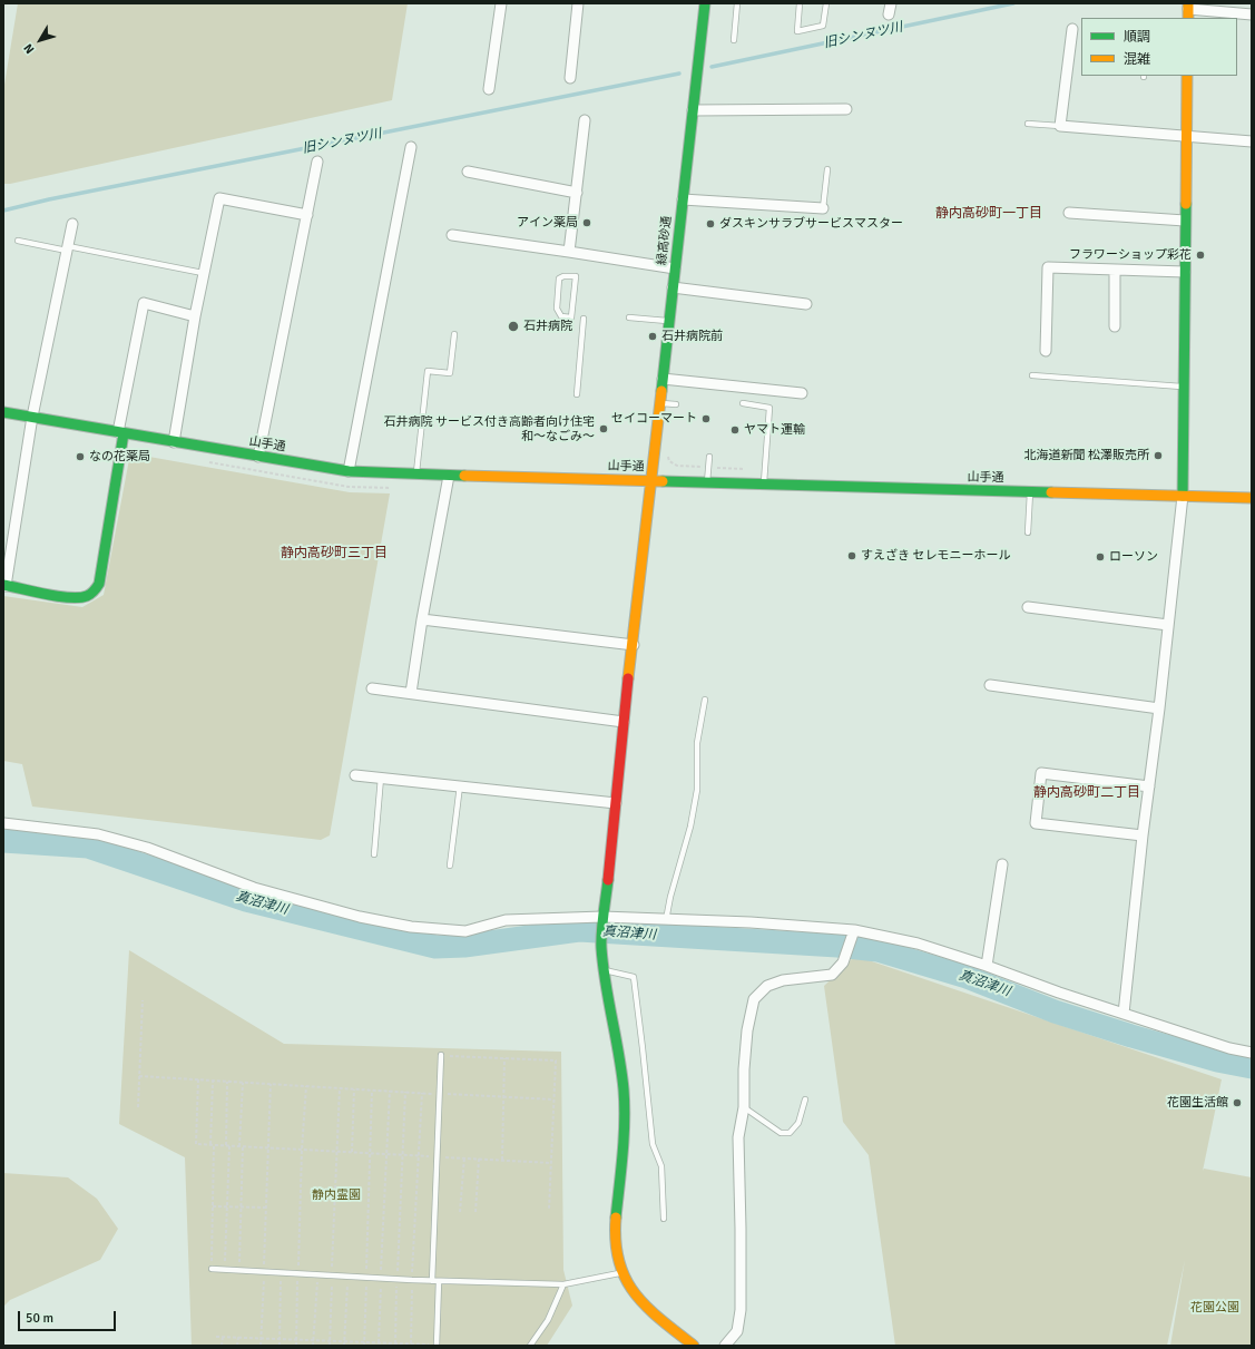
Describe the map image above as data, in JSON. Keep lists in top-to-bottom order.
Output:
{
  "streets": {
    "street": ["緑高砂通", "山手通"]
  },
  "crossings": [
    ["緑高砂通", "山手通"]
  ],
  "districts": ["静内高砂町一丁目", "静内高砂町三丁目", "静内高砂町二丁目"],
  "water": ["旧シンヌツ川", "真沼津川"],
  "parks": ["静内霊園", "花園公園"],
  "places": [
    "アイン薬局",
    "ダスキンサラブサービスマスター",
    "フラワーショップ彩花",
    "石井病院",
    "石井病院前",
    "セイコーマート",
    "石井病院 サービス付き高齢者向け住宅 和～なごみ～",
    "ヤマト運輸",
    "北海道新聞 松澤販売所",
    "なの花薬局",
    "すえざき セレモニーホール",
    "ローソン",
    "花園生活館"
  ],
  "legend": ["順調", "混雑"],
  "scale_bar": "50 m",
  "north": "bottom left"
}
